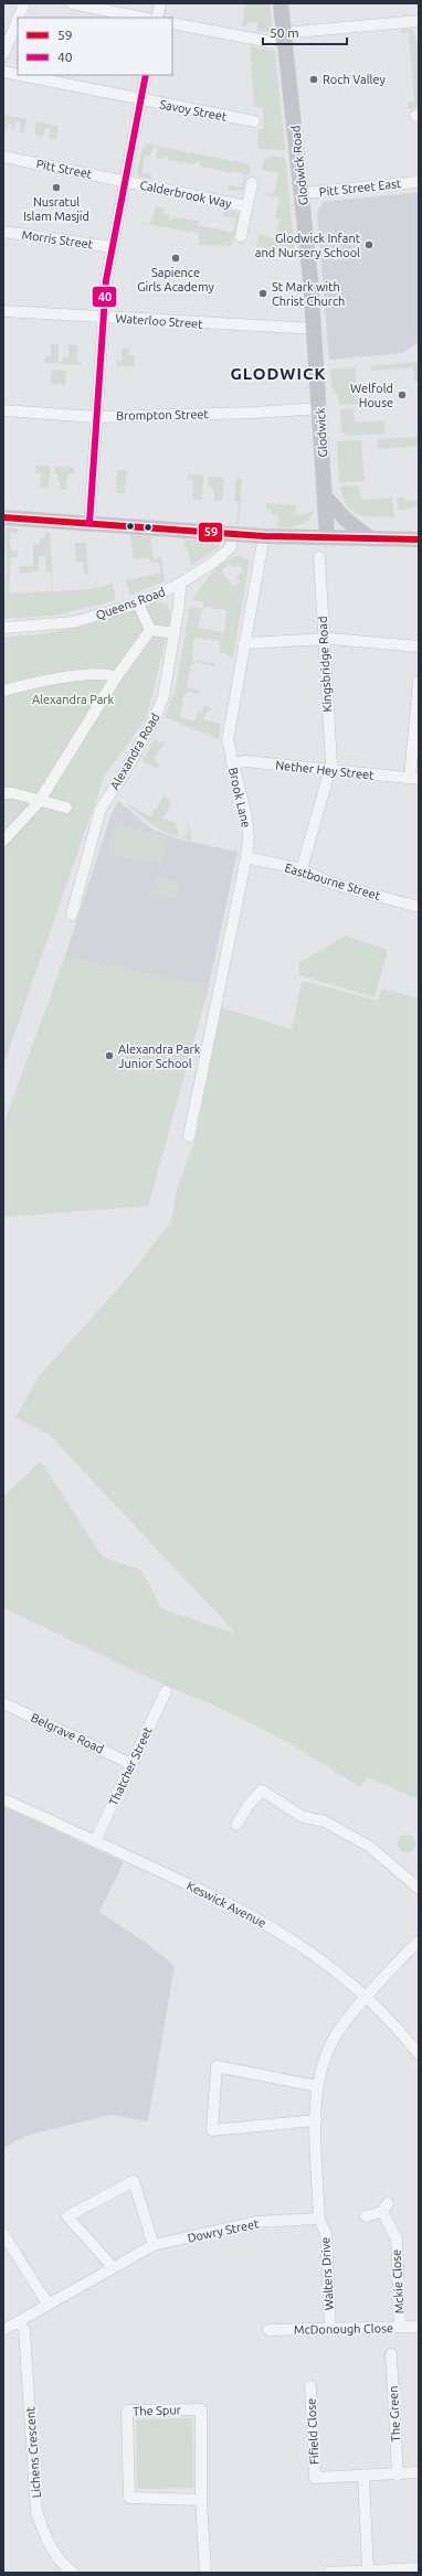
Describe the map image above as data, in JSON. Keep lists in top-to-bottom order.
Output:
{
  "streets": {
    "main road": ["Glodwick Road", "Glodwick"],
    "street": [
      "Savoy Street",
      "Pitt Street",
      "Pitt Street East",
      "Calderbrook Way",
      "Morris Street",
      "Waterloo Street",
      "Brompton Street",
      "Queens Road",
      "Kingsbridge Road",
      "Alexandra Road",
      "Nether Hey Street",
      "Brook Lane",
      "Eastbourne Street",
      "Belgrave Road",
      "Thatcher Street",
      "Keswick Avenue",
      "Dowry Street",
      "Walters Drive",
      "Mckie Close",
      "McDonough Close",
      "The Spur",
      "The Green",
      "Fifield Close",
      "Lichens Crescent"
    ]
  },
  "crossings": [
    ["Glodwick Road", "Pitt Street East"],
    ["Glodwick Road", "Waterloo Street"],
    ["Glodwick Road", "Glodwick"],
    ["Pitt Street", "Calderbrook Way"],
    ["Waterloo Street", "Glodwick"],
    ["Brompton Street", "Glodwick"],
    ["Queens Road", "Alexandra Road"],
    ["Kingsbridge Road", "Nether Hey Street"],
    ["Kingsbridge Road", "Eastbourne Street"],
    ["Nether Hey Street", "Brook Lane"],
    ["Brook Lane", "Eastbourne Street"],
    ["Belgrave Road", "Thatcher Street"],
    ["Thatcher Street", "Keswick Avenue"],
    ["Keswick Avenue", "Walters Drive"],
    ["Dowry Street", "Walters Drive"],
    ["Dowry Street", "Lichens Crescent"],
    ["Walters Drive", "McDonough Close"],
    ["Mckie Close", "McDonough Close"]
  ],
  "districts": ["GLODWICK"],
  "parks": ["Alexandra Park"],
  "places": [
    "Roch Valley",
    "Nusratul Islam Masjid",
    "Glodwick Infant and Nursery School",
    "Sapience Girls Academy",
    "St Mark with Christ Church",
    "Welfold House",
    "Alexandra Park Junior School"
  ],
  "lines": ["transit line 40", "transit line 59"],
  "legend": ["59", "40"],
  "scale_bar": "50 m"
}
